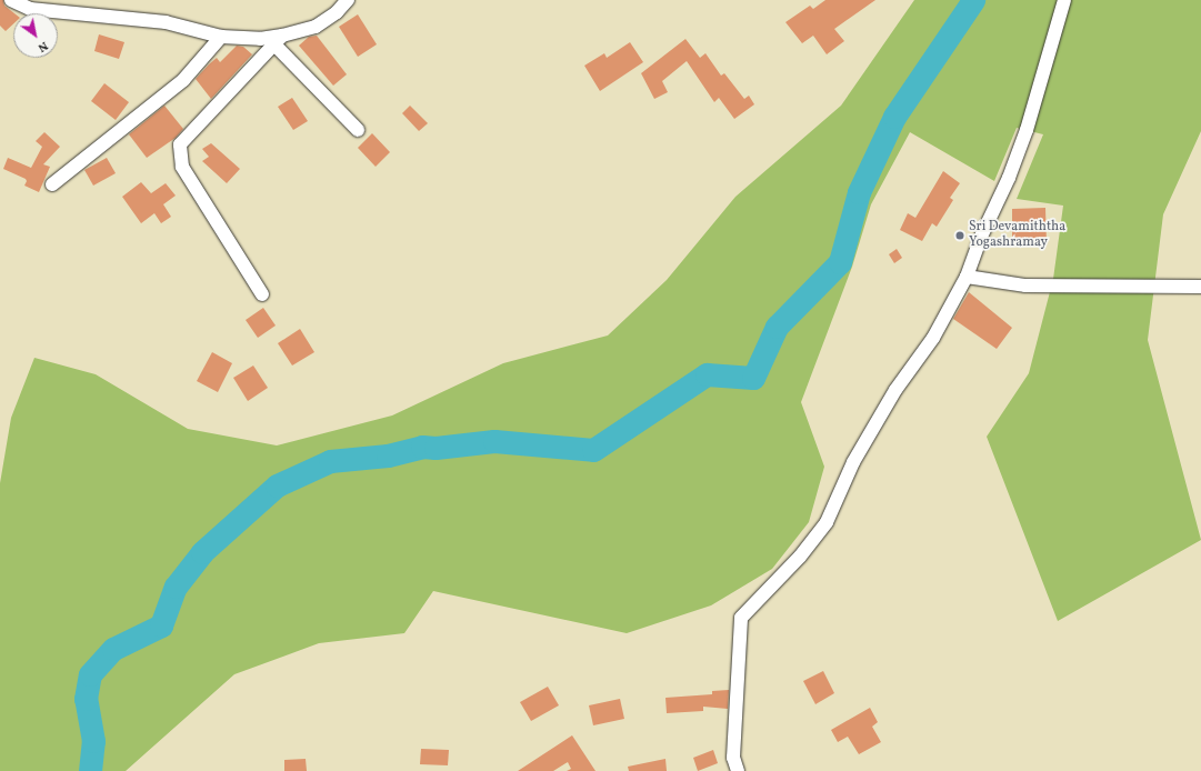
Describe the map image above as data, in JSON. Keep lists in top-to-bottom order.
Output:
{
  "places": ["Sri Devamiththa Yogashramay"],
  "north": "bottom right"
}
